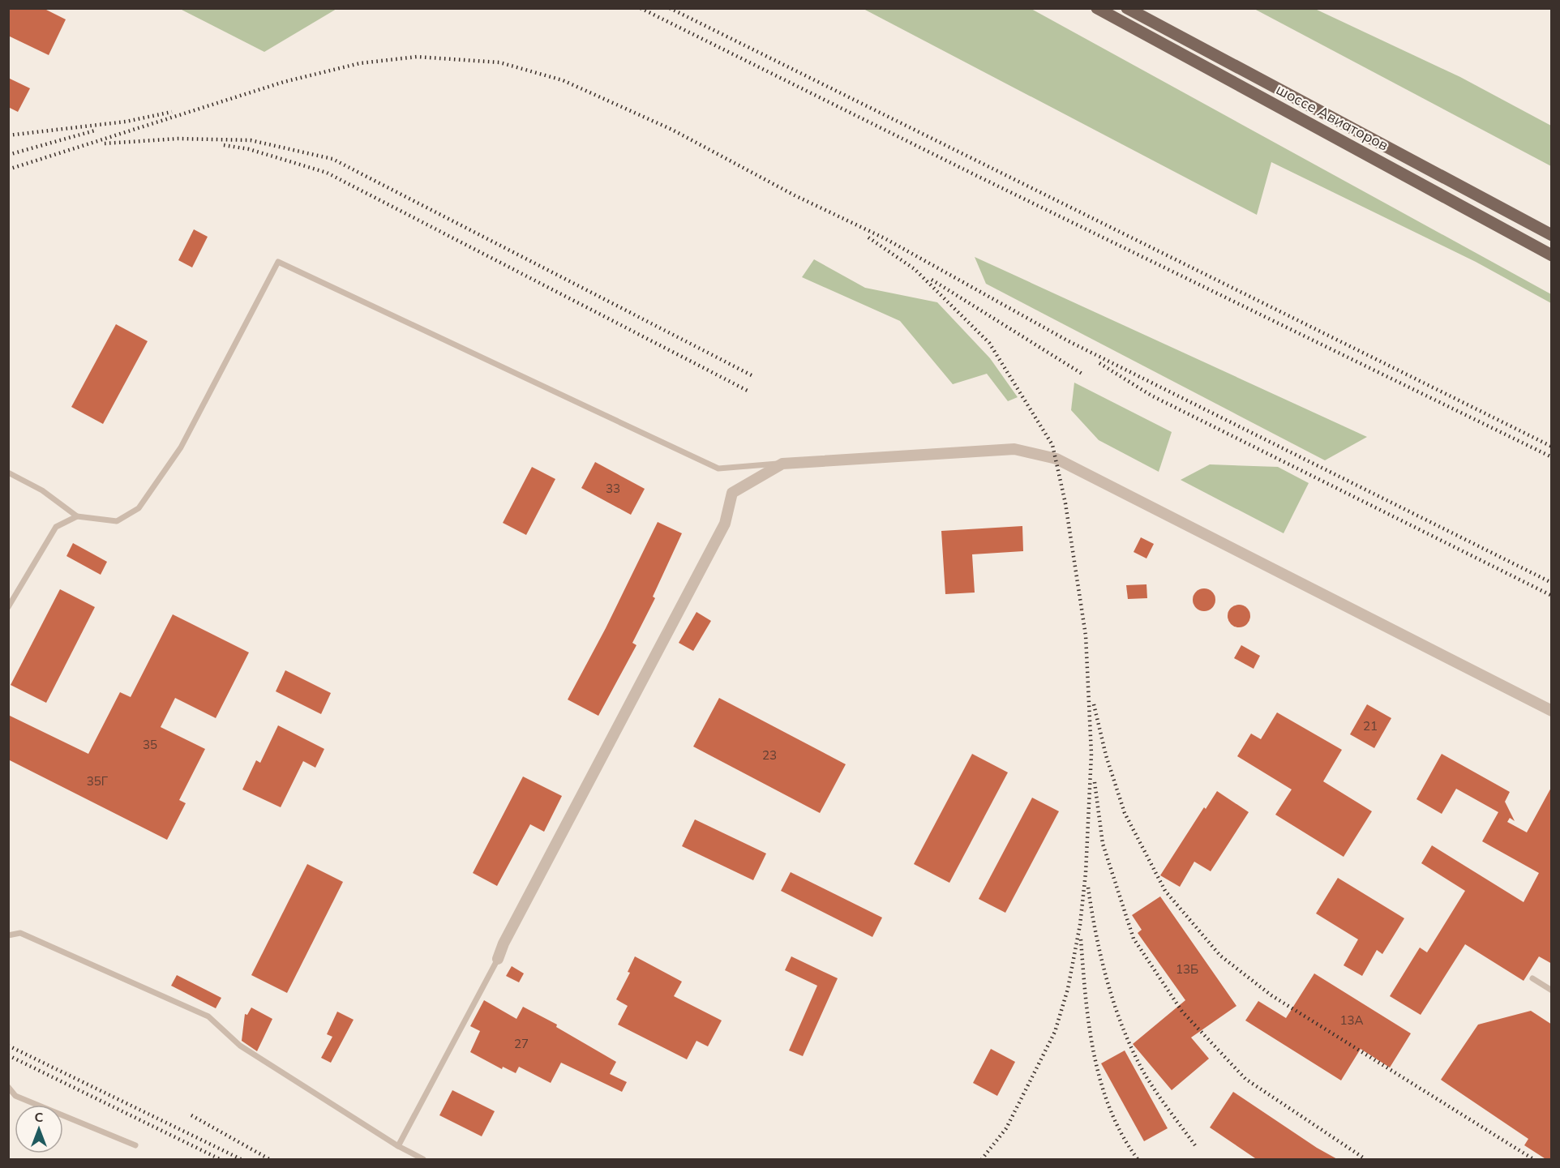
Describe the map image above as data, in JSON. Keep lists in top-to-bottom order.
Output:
{
  "streets": {
    "main road": ["шоссе Авиаторов"]
  },
  "house_numbers": [
    "33",
    "21",
    "35",
    "23",
    "35Г",
    "13Б",
    "13А",
    "27"
  ],
  "north": "top"
}
